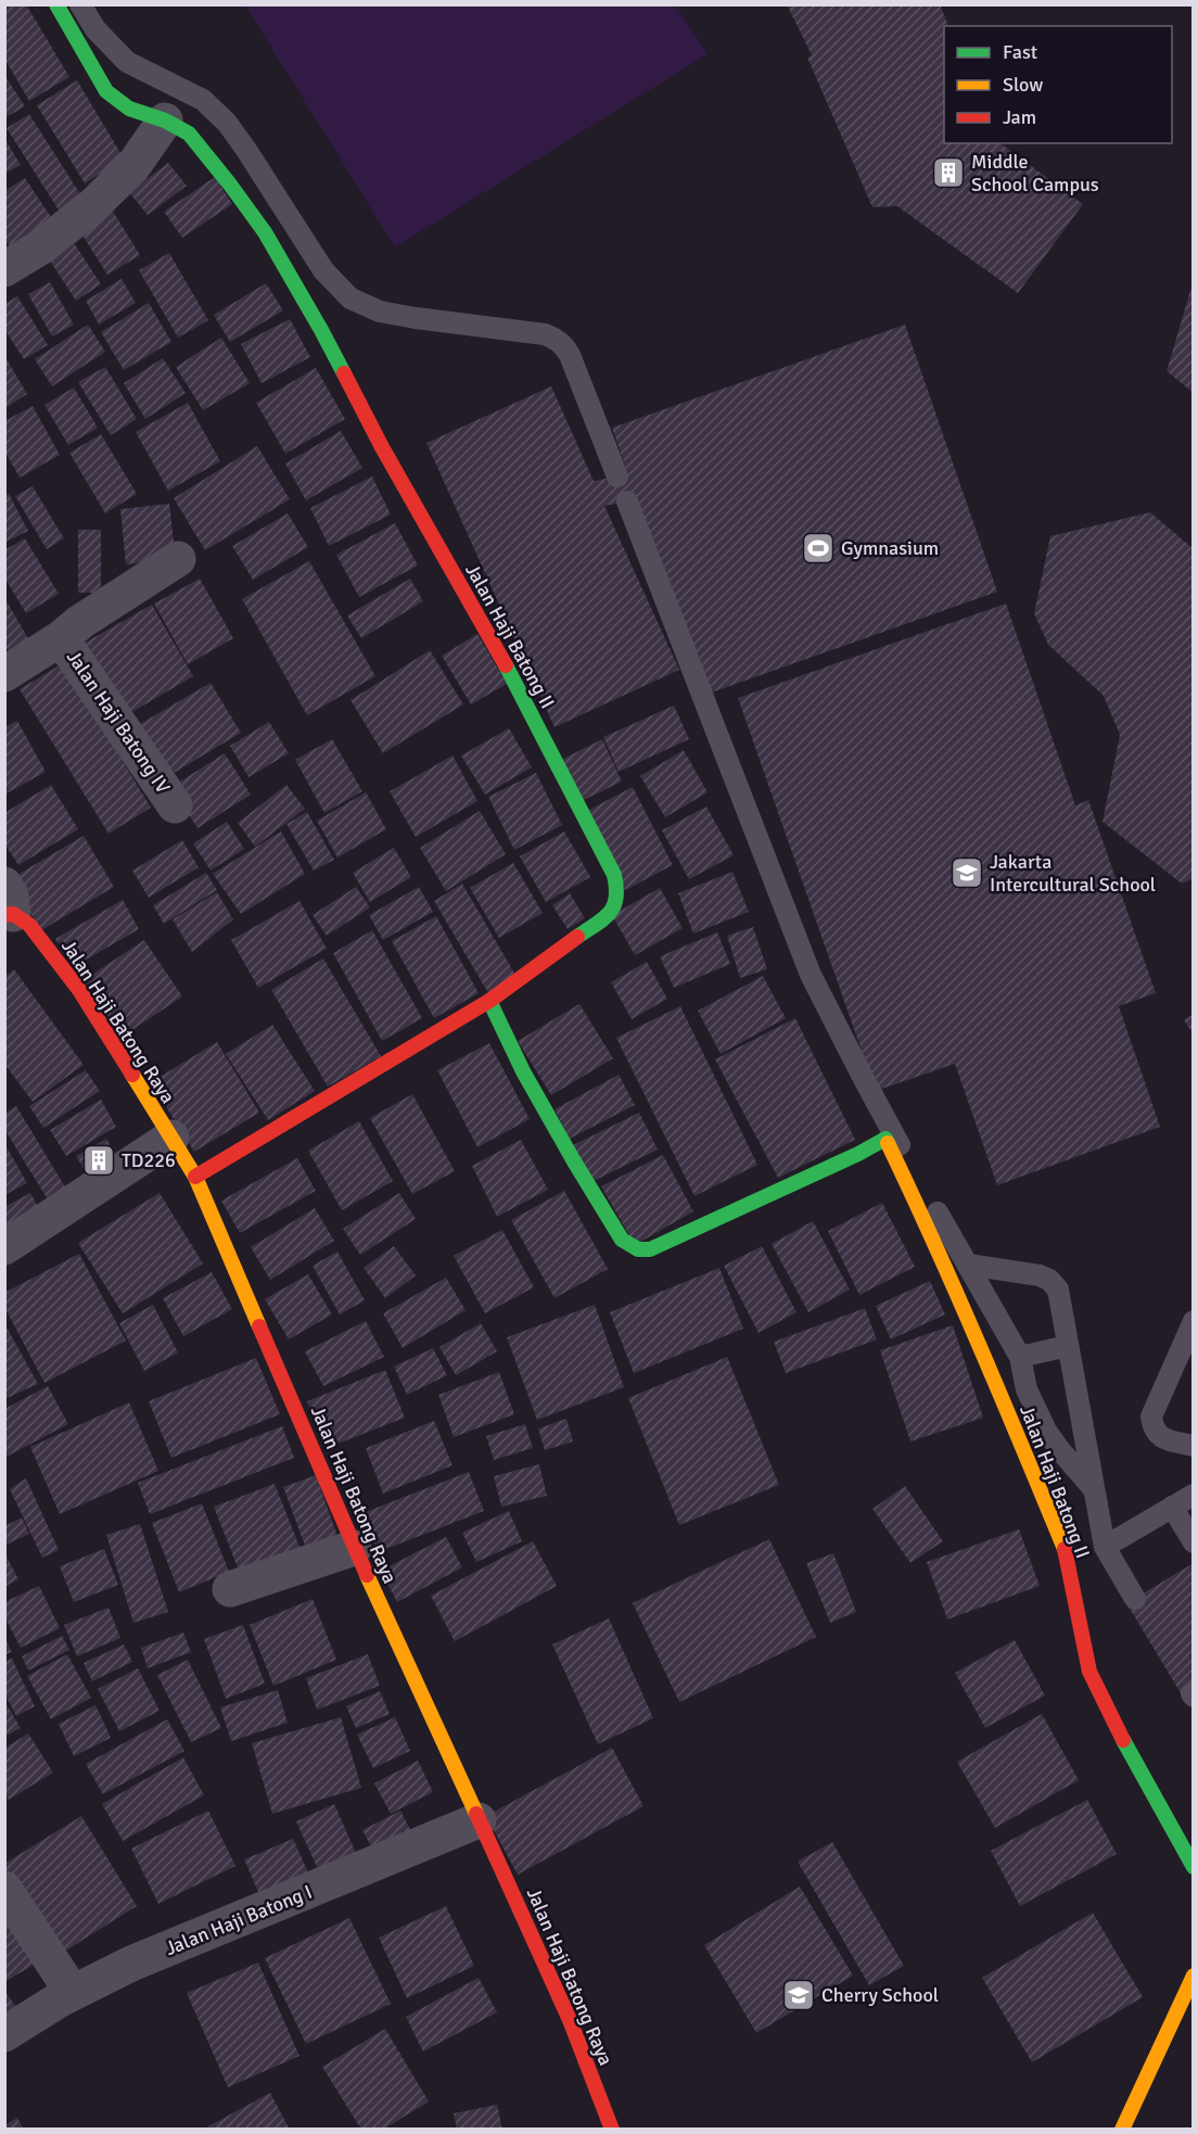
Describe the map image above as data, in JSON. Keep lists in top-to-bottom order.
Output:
{
  "streets": {
    "street": [
      "Jalan Haji Batong II",
      "Jalan Haji Batong IV",
      "Jalan Haji Batong Raya",
      "Jalan Haji Batong I"
    ]
  },
  "crossings": [
    ["Jalan Haji Batong II", "Jalan Haji Batong Raya"],
    ["Jalan Haji Batong Raya", "Jalan Haji Batong I"]
  ],
  "places": {
    "building": ["Middle School Campus", "TD226"],
    "sports": ["Gymnasium"],
    "school or university": ["Jakarta Intercultural School", "Cherry School"]
  },
  "legend": ["Fast", "Slow", "Jam"]
}
